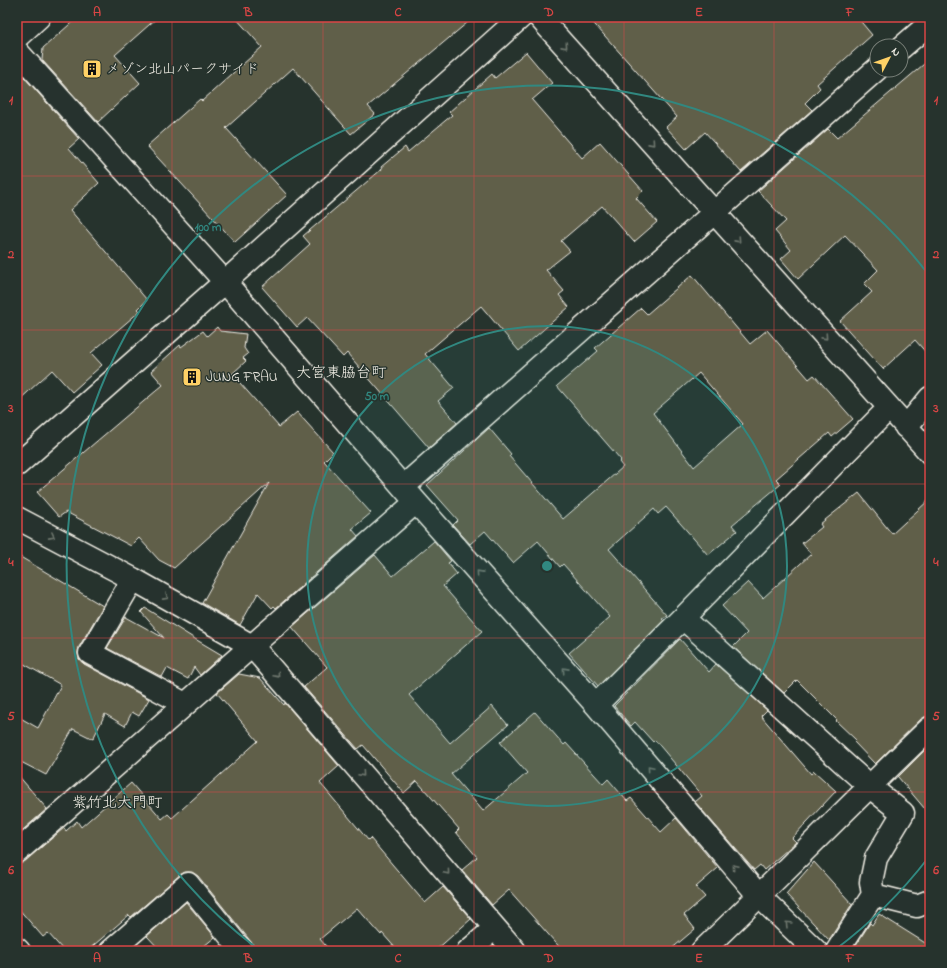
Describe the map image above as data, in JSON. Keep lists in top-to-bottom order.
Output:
{
  "districts": ["大宮東脇台町", "紫竹北大門町"],
  "places": {
    "building": ["メゾン北山パークサイド", "JUNG FRAU"]
  },
  "north": "top right",
  "grid": {
    "columns": [
      "A",
      "B",
      "C",
      "D",
      "E",
      "F"
    ],
    "rows": [
      "1",
      "2",
      "3",
      "4",
      "5",
      "6"
    ]
  },
  "rings": ["100 m", "50 m"]
}
